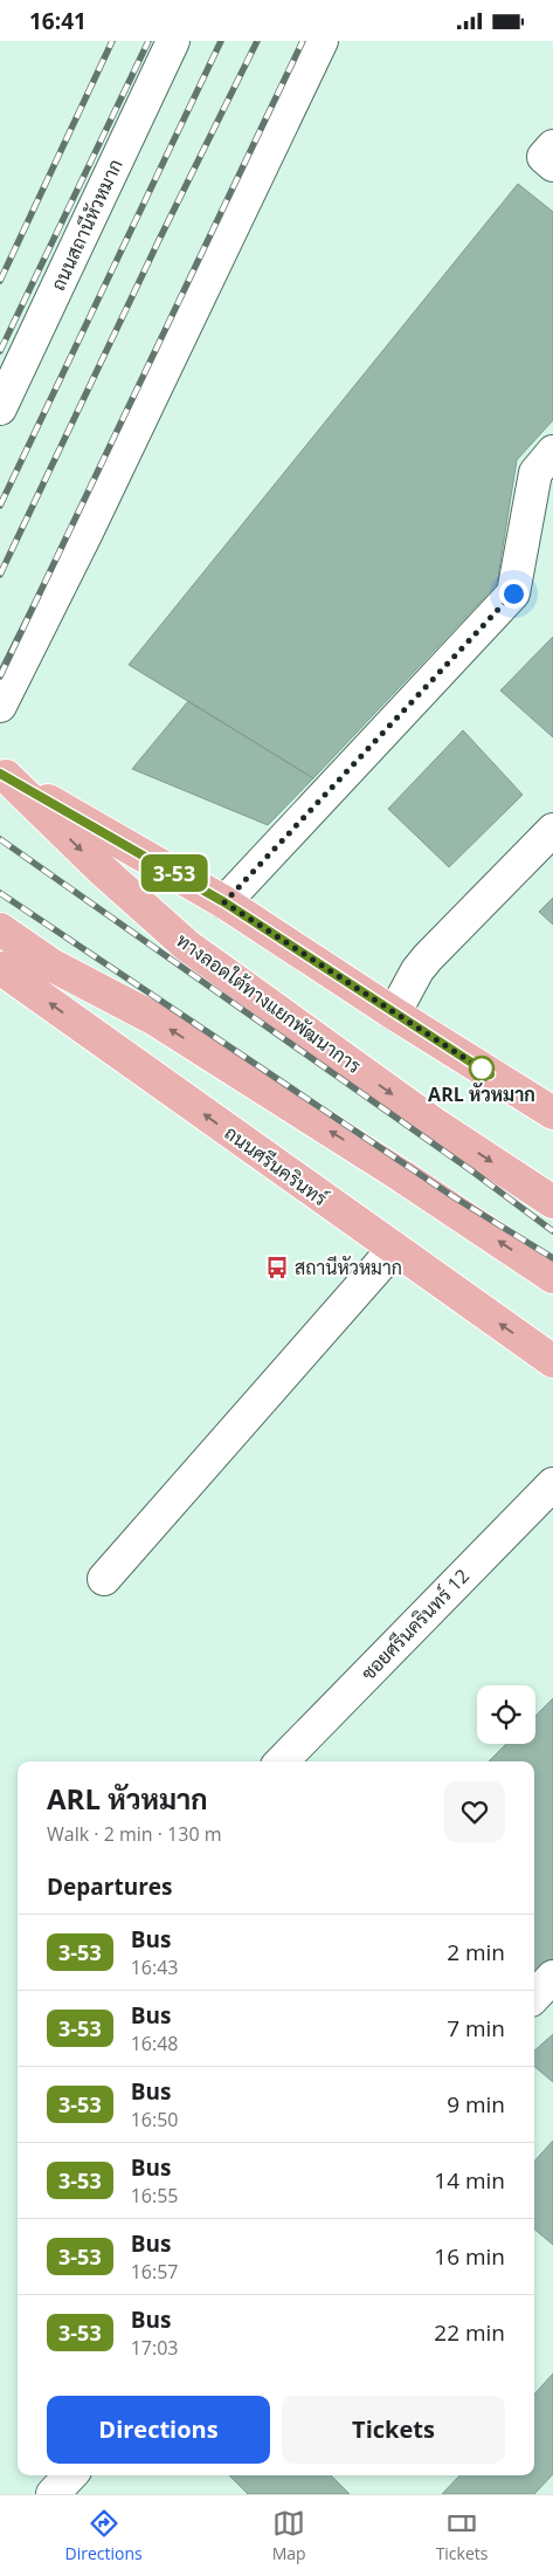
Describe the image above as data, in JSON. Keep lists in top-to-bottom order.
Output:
{
  "streets": {
    "main road": ["ทางลอดใต้ทางแยกพัฒนาการ", "ถนนศรีนครินทร์"],
    "street": ["ถนนสถานีหัวหมาก", "ซอยศรีนครินทร์ 12"]
  },
  "places": {
    "other": ["ARL หัวหมาก"],
    "bus stop": ["สถานีหัวหมาก"]
  },
  "lines": ["bus line 3-53"],
  "page": {
    "status": "16:41",
    "on_map": "3-53",
    "heading": [
      ["ARL หัวหมาก", "Walk · 2 min · 130 m"],
      "Departures"
    ],
    "list": [
      {
        "mark": "3-53",
        "name": "Bus",
        "note": "16:43",
        "value": "2 min"
      },
      {
        "mark": "3-53",
        "name": "Bus",
        "note": "16:48",
        "value": "7 min"
      },
      {
        "mark": "3-53",
        "name": "Bus",
        "note": "16:50",
        "value": "9 min"
      },
      {
        "mark": "3-53",
        "name": "Bus",
        "note": "16:55",
        "value": "14 min"
      },
      {
        "mark": "3-53",
        "name": "Bus",
        "note": "16:57",
        "value": "16 min"
      },
      {
        "mark": "3-53",
        "name": "Bus",
        "note": "17:03",
        "value": "22 min"
      }
    ],
    "buttons": ["Directions", "Tickets"],
    "tabs": ["Directions", "Map", "Tickets"]
  }
}
